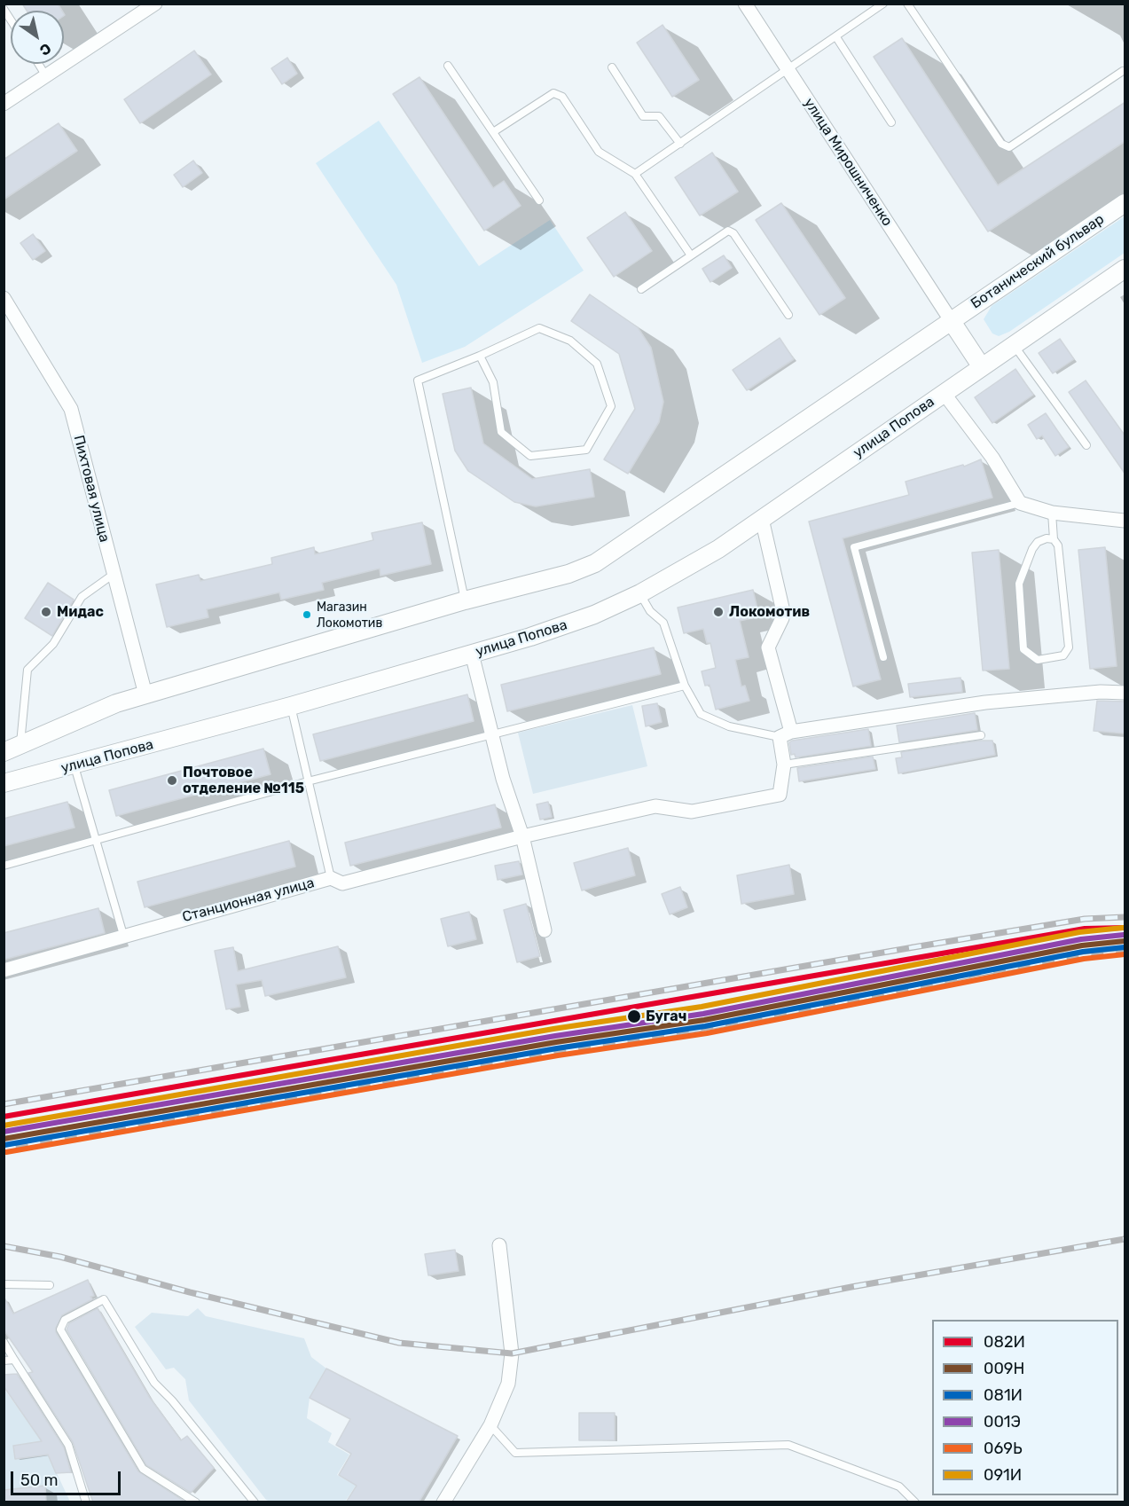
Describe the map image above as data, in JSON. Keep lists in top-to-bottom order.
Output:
{
  "streets": {
    "street": [
      "улица Мирошниченко",
      "Ботанический бульвар",
      "улица Попова",
      "Пихтовая улица",
      "Станционная улица"
    ]
  },
  "crossings": [
    ["улица Мирошниченко", "Ботанический бульвар"]
  ],
  "places": [
    "Мидас",
    "Локомотив",
    "Магазин Локомотив",
    "Почтовое отделение №115",
    "Бугач"
  ],
  "lines": [
    "transit line 082И",
    "transit line 091И",
    "transit line 001Э",
    "transit line 009Н",
    "transit line 081И",
    "transit line 069Ь"
  ],
  "legend": [
    "082И",
    "009Н",
    "081И",
    "001Э",
    "069Ь",
    "091И"
  ],
  "scale_bar": "50 m",
  "north": "bottom right"
}
